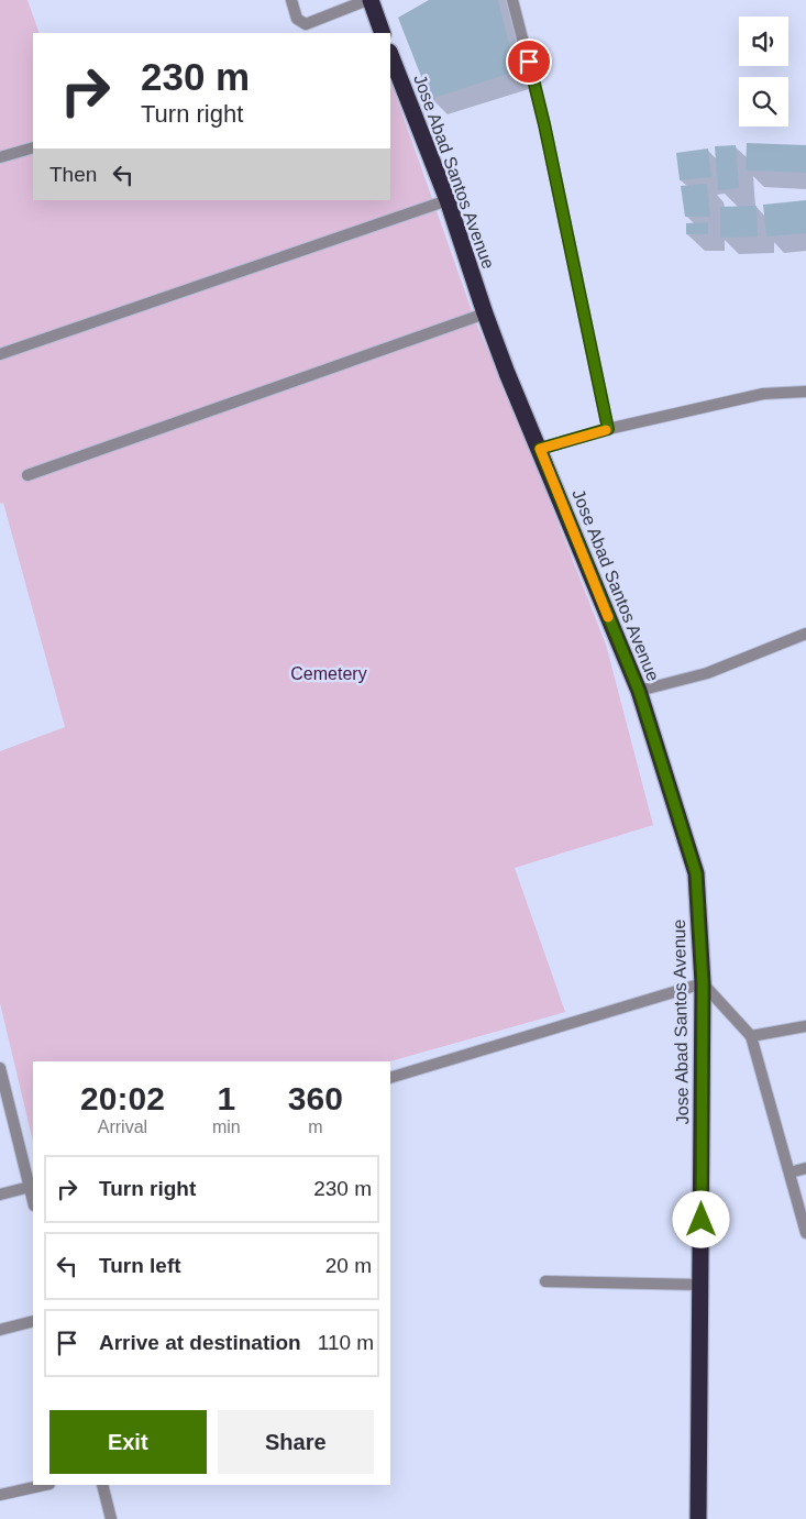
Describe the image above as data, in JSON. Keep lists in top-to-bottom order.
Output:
{
  "streets": {
    "highway": ["Jose Abad Santos Avenue"]
  },
  "parks": ["Cemetery"],
  "page": {
    "turn": ["230 m", "Turn right"],
    "then": "Then",
    "eta": [
      "20:02",
      "Arrival",
      "1",
      "min",
      "360",
      "m"
    ],
    "list": [
      {
        "name": "Turn right",
        "value": "230 m"
      },
      {
        "name": "Turn left",
        "value": "20 m"
      },
      {
        "name": "Arrive at destination",
        "value": "110 m"
      }
    ],
    "buttons": ["Exit", "Share"]
  }
}
